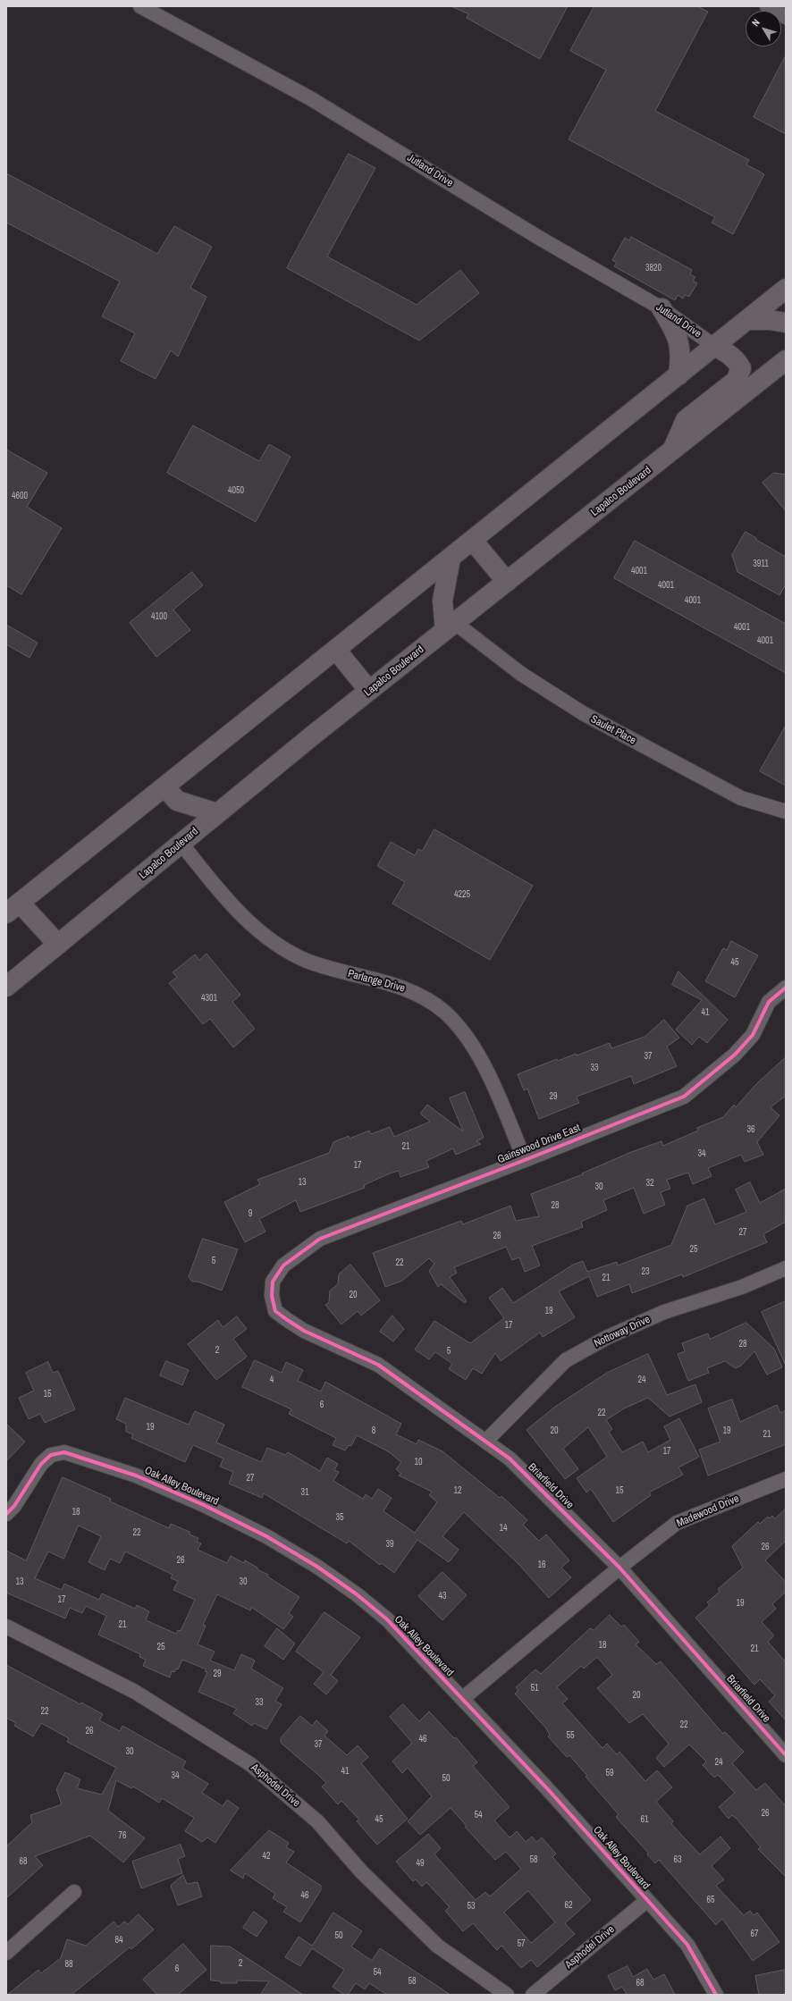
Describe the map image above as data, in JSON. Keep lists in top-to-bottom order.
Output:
{
  "streets": {
    "main road": ["Lapalco Boulevard"],
    "street": [
      "Jutland Drive",
      "Saulet Place",
      "Parlange Drive",
      "Gainswood Drive East",
      "Nottoway Drive",
      "Oak Alley Boulevard",
      "Briarfield Drive",
      "Madewood Drive",
      "Asphodel Drive"
    ]
  },
  "crossings": [
    ["Lapalco Boulevard", "Saulet Place"],
    ["Lapalco Boulevard", "Parlange Drive"],
    ["Parlange Drive", "Gainswood Drive East"],
    ["Gainswood Drive East", "Briarfield Drive"],
    ["Nottoway Drive", "Briarfield Drive"],
    ["Oak Alley Boulevard", "Madewood Drive"],
    ["Oak Alley Boulevard", "Asphodel Drive"],
    ["Briarfield Drive", "Madewood Drive"]
  ],
  "house_numbers": [
    "3820",
    "4050",
    "4600",
    "3911",
    "4001",
    "4001",
    "4001",
    "4100",
    "4001",
    "4001",
    "4225",
    "45",
    "4301",
    "41",
    "37",
    "33",
    "29",
    "36",
    "21",
    "34",
    "17",
    "13",
    "32",
    "30",
    "28",
    "9",
    "27",
    "26",
    "25",
    "5",
    "22",
    "23",
    "21",
    "20",
    "19",
    "17",
    "28",
    "2",
    "5",
    "4",
    "24",
    "15",
    "6",
    "22",
    "19",
    "8",
    "20",
    "19",
    "21",
    "17",
    "10",
    "27",
    "12",
    "15",
    "31",
    "18",
    "35",
    "14",
    "22",
    "39",
    "26",
    "26",
    "16",
    "13",
    "30",
    "43",
    "17",
    "19",
    "21",
    "18",
    "25",
    "21",
    "29",
    "51",
    "20",
    "33",
    "22",
    "22",
    "26",
    "55",
    "46",
    "37",
    "30",
    "24",
    "41",
    "59",
    "34",
    "50",
    "26",
    "54",
    "45",
    "61",
    "76",
    "42",
    "58",
    "63",
    "68",
    "49",
    "46",
    "65",
    "62",
    "53",
    "67",
    "50",
    "84",
    "57",
    "2",
    "88",
    "6",
    "54",
    "58",
    "68"
  ],
  "north": "top left"
}
